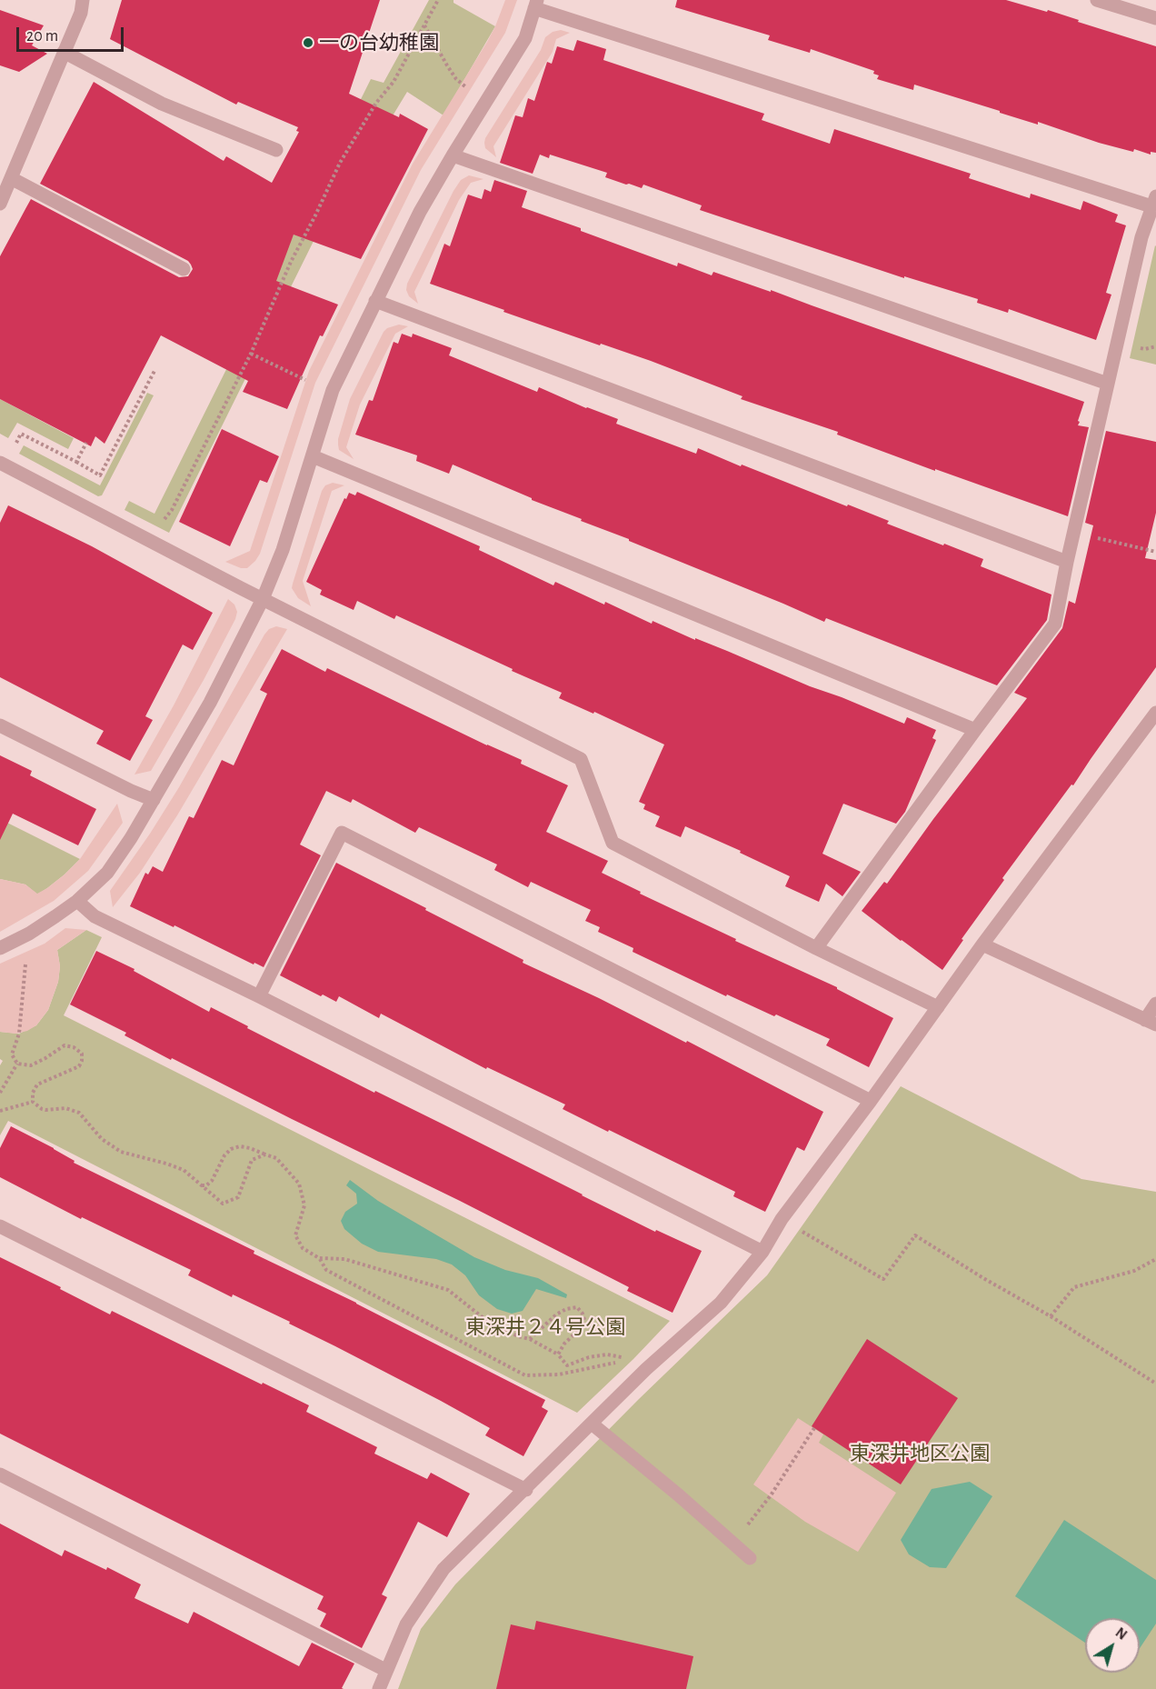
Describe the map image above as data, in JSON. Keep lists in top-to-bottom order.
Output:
{
  "parks": ["東深井２４号公園", "東深井地区公園"],
  "places": ["一の台幼稚園"],
  "scale_bar": "20 m",
  "north": "top right"
}
